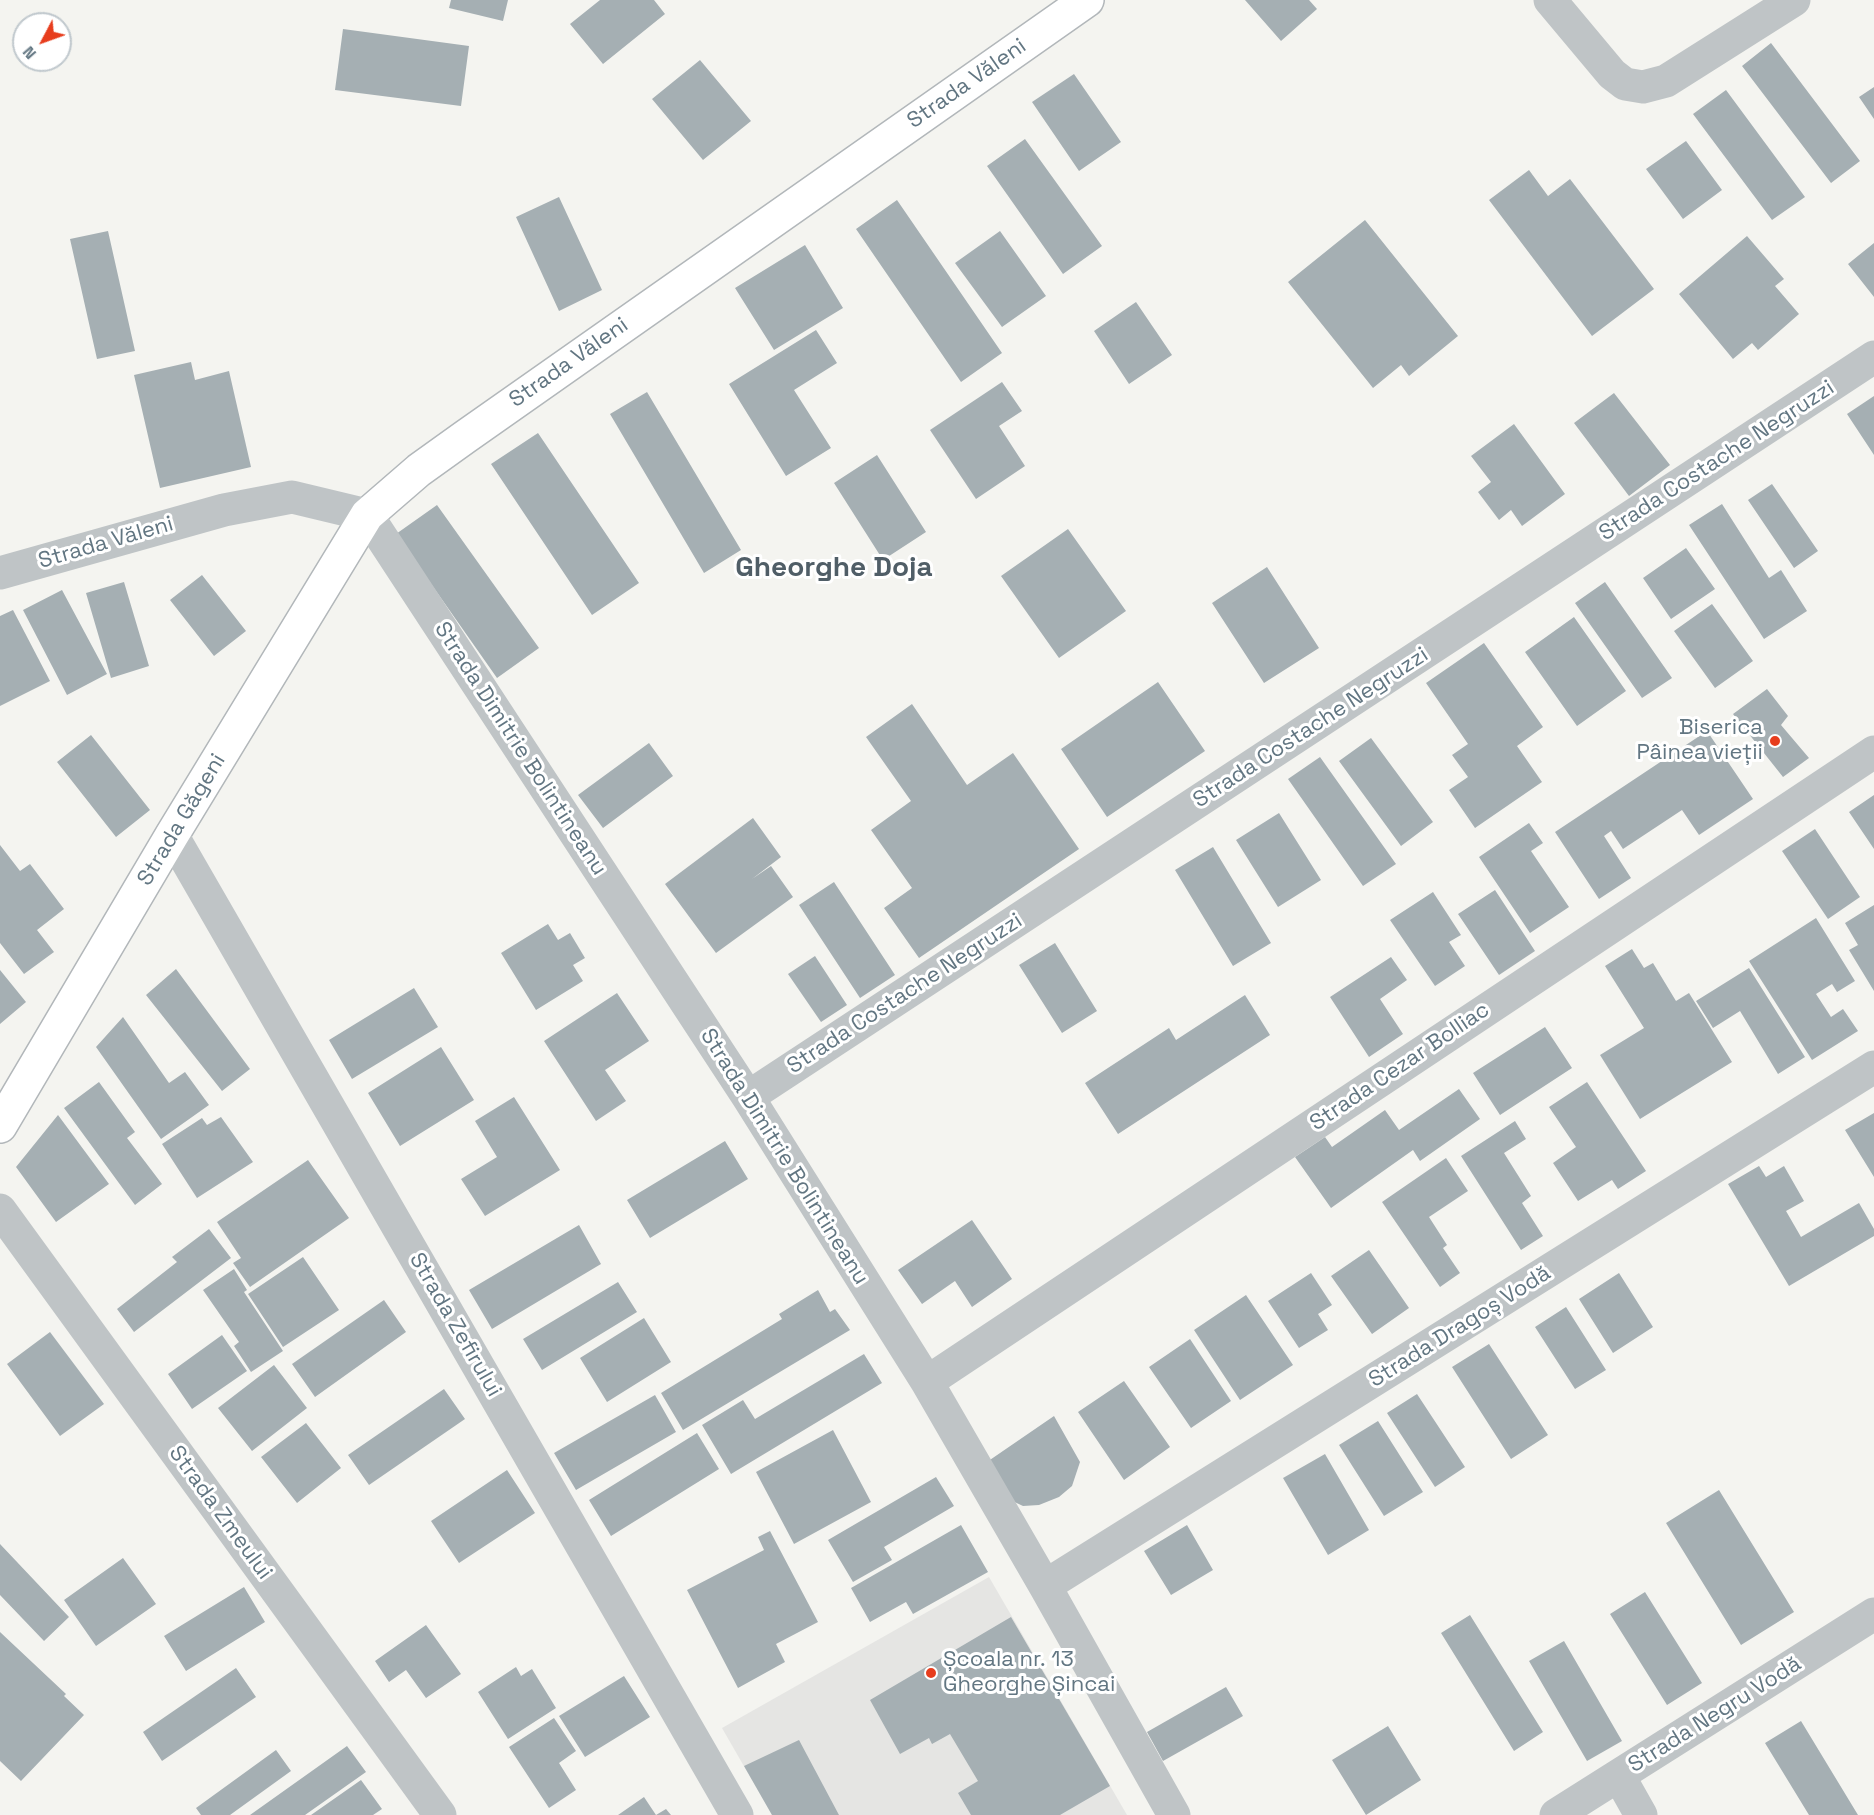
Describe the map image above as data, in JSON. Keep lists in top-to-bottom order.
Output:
{
  "streets": {
    "main road": ["Strada Văleni", "Strada Găgeni"],
    "street": [
      "Strada Costache Negruzzi",
      "Strada Dimitrie Bolintineanu",
      "Strada Cezar Bolliac",
      "Strada Zefirului",
      "Strada Dragoș Vodă",
      "Strada Zmeului",
      "Strada Negru Vodă"
    ]
  },
  "crossings": [
    ["Strada Văleni", "Strada Dimitrie Bolintineanu"],
    ["Strada Văleni", "Strada Găgeni"],
    ["Strada Costache Negruzzi", "Strada Dimitrie Bolintineanu"],
    ["Strada Dimitrie Bolintineanu", "Strada Găgeni"],
    ["Strada Dimitrie Bolintineanu", "Strada Cezar Bolliac"],
    ["Strada Dimitrie Bolintineanu", "Strada Dragoș Vodă"],
    ["Strada Găgeni", "Strada Zefirului"]
  ],
  "districts": ["Gheorghe Doja"],
  "places": ["Biserica Pâinea vieții", "Școala nr. 13 Gheorghe Șincai"],
  "north": "bottom left"
}
